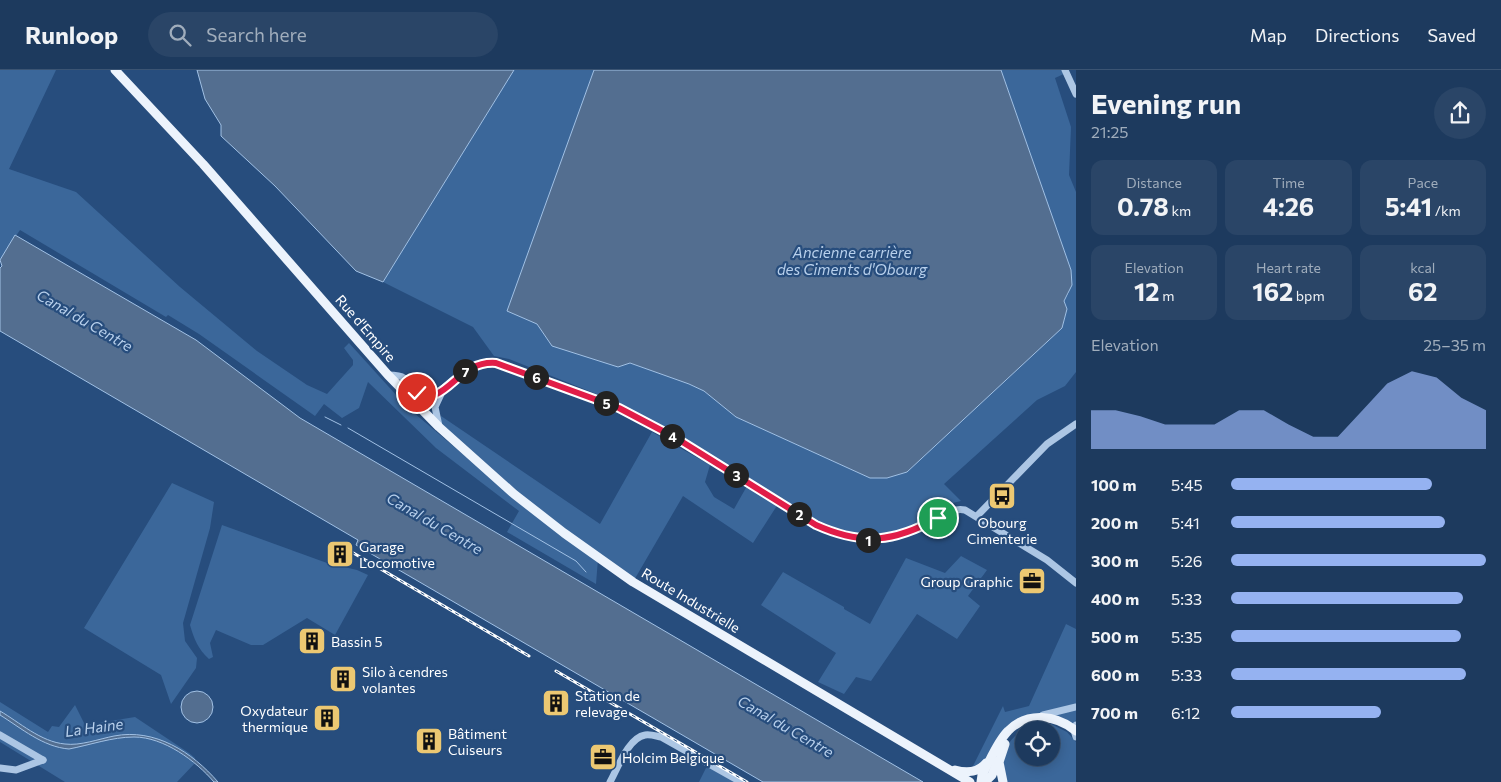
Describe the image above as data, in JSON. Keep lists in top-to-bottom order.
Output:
{
  "streets": {
    "main road": ["Rue d'Empire", "Route Industrielle"]
  },
  "crossings": [
    ["Rue d'Empire", "Route Industrielle"]
  ],
  "water": ["Ancienne carrière des Ciments d'Obourg", "Canal du Centre", "La Haine"],
  "places": {
    "bus stop": ["Obourg Cimenterie"],
    "building": [
      "Garage Locomotive",
      "Bassin 5",
      "Silo à cendres volantes",
      "Station de relevage",
      "Oxydateur thermique",
      "Bâtiment Cuiseurs"
    ],
    "office": ["Group Graphic", "Holcim Belgique"]
  },
  "page": {
    "header": "Runloop",
    "search": "Search here",
    "nav": ["Map", "Directions", "Saved"],
    "heading": ["Evening run", "21:25"],
    "stats": [
      ["Distance", "0.78 km"],
      ["Time", "4:26"],
      ["Pace", "5:41 /km"],
      ["Elevation", "12 m"],
      ["Heart rate", "162 bpm"],
      ["kcal", "62"]
    ],
    "chart": ["Elevation", "25–35 m"],
    "pins": [
      "7",
      "6",
      "5",
      "4",
      "3",
      "2",
      "1"
    ],
    "list": [
      {
        "name": "100 m",
        "note": "5:45"
      },
      {
        "name": "200 m",
        "note": "5:41"
      },
      {
        "name": "300 m",
        "note": "5:26"
      },
      {
        "name": "400 m",
        "note": "5:33"
      },
      {
        "name": "500 m",
        "note": "5:35"
      },
      {
        "name": "600 m",
        "note": "5:33"
      },
      {
        "name": "700 m",
        "note": "6:12"
      }
    ]
  }
}
